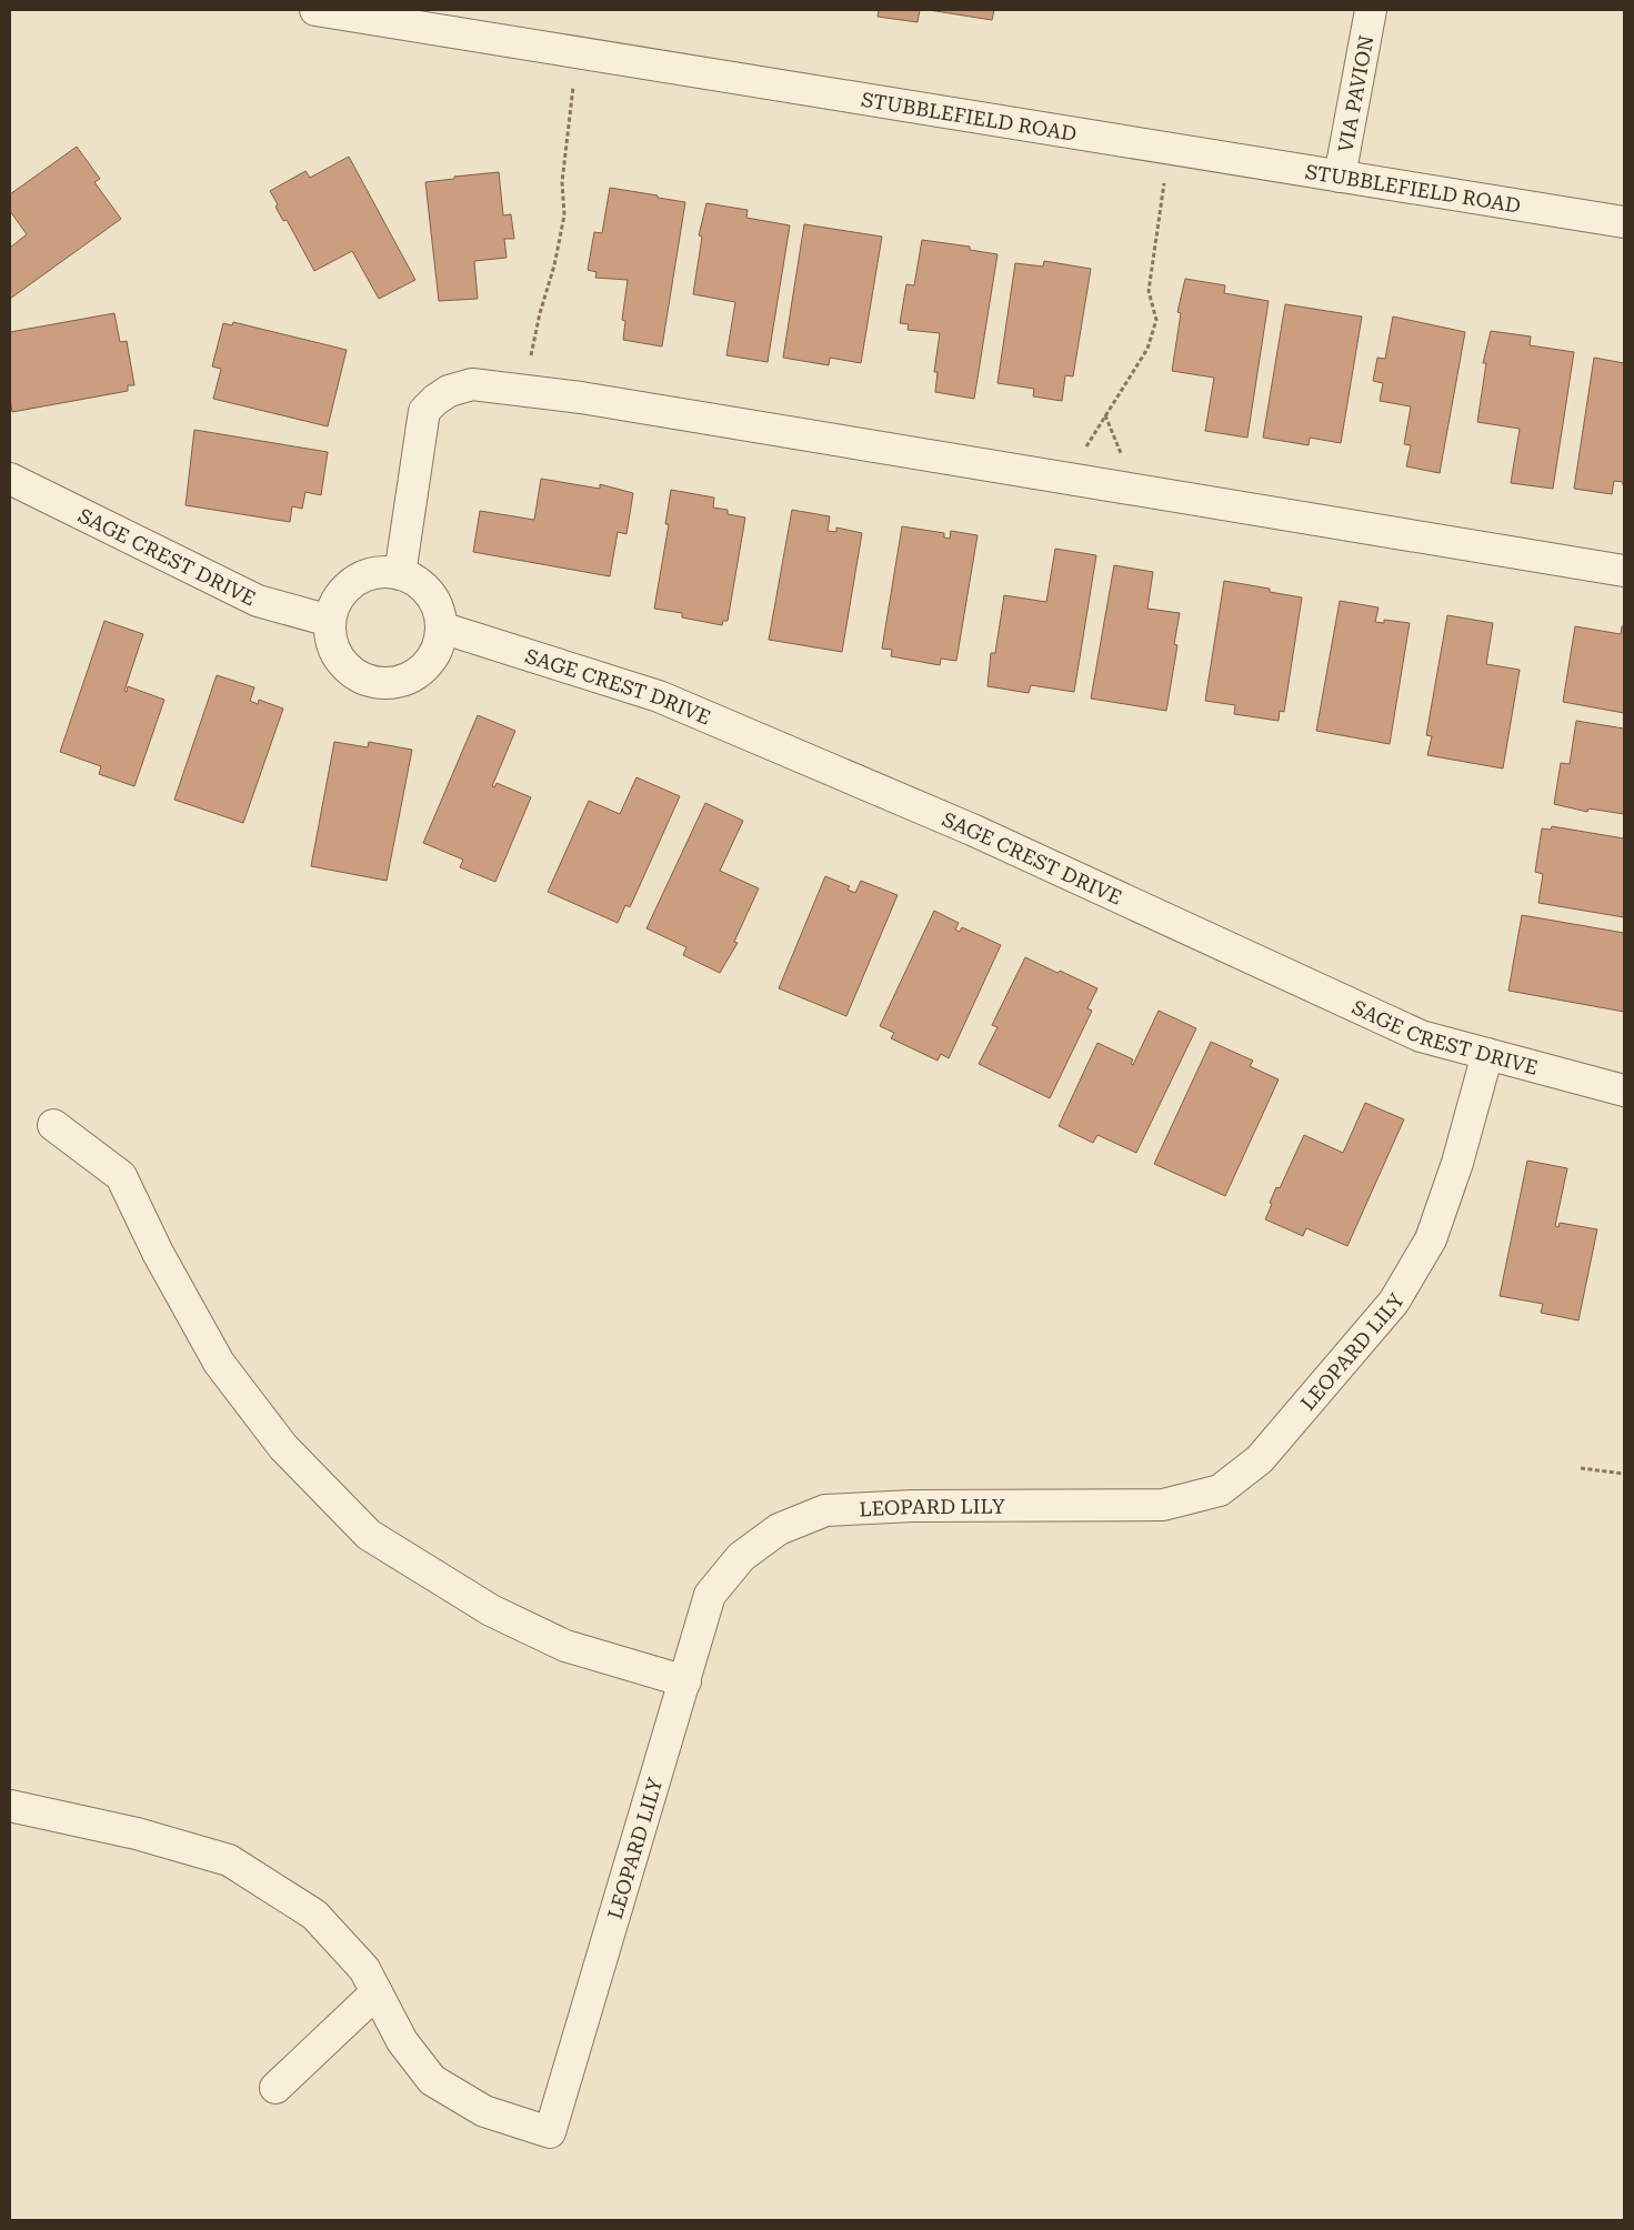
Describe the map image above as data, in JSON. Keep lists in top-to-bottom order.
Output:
{
  "streets": {
    "street": [
      "VIA PAVION",
      "STUBBLEFIELD ROAD",
      "SAGE CREST DRIVE",
      "LEOPARD LILY"
    ]
  },
  "crossings": [
    ["VIA PAVION", "STUBBLEFIELD ROAD"],
    ["SAGE CREST DRIVE", "LEOPARD LILY"]
  ]
}
